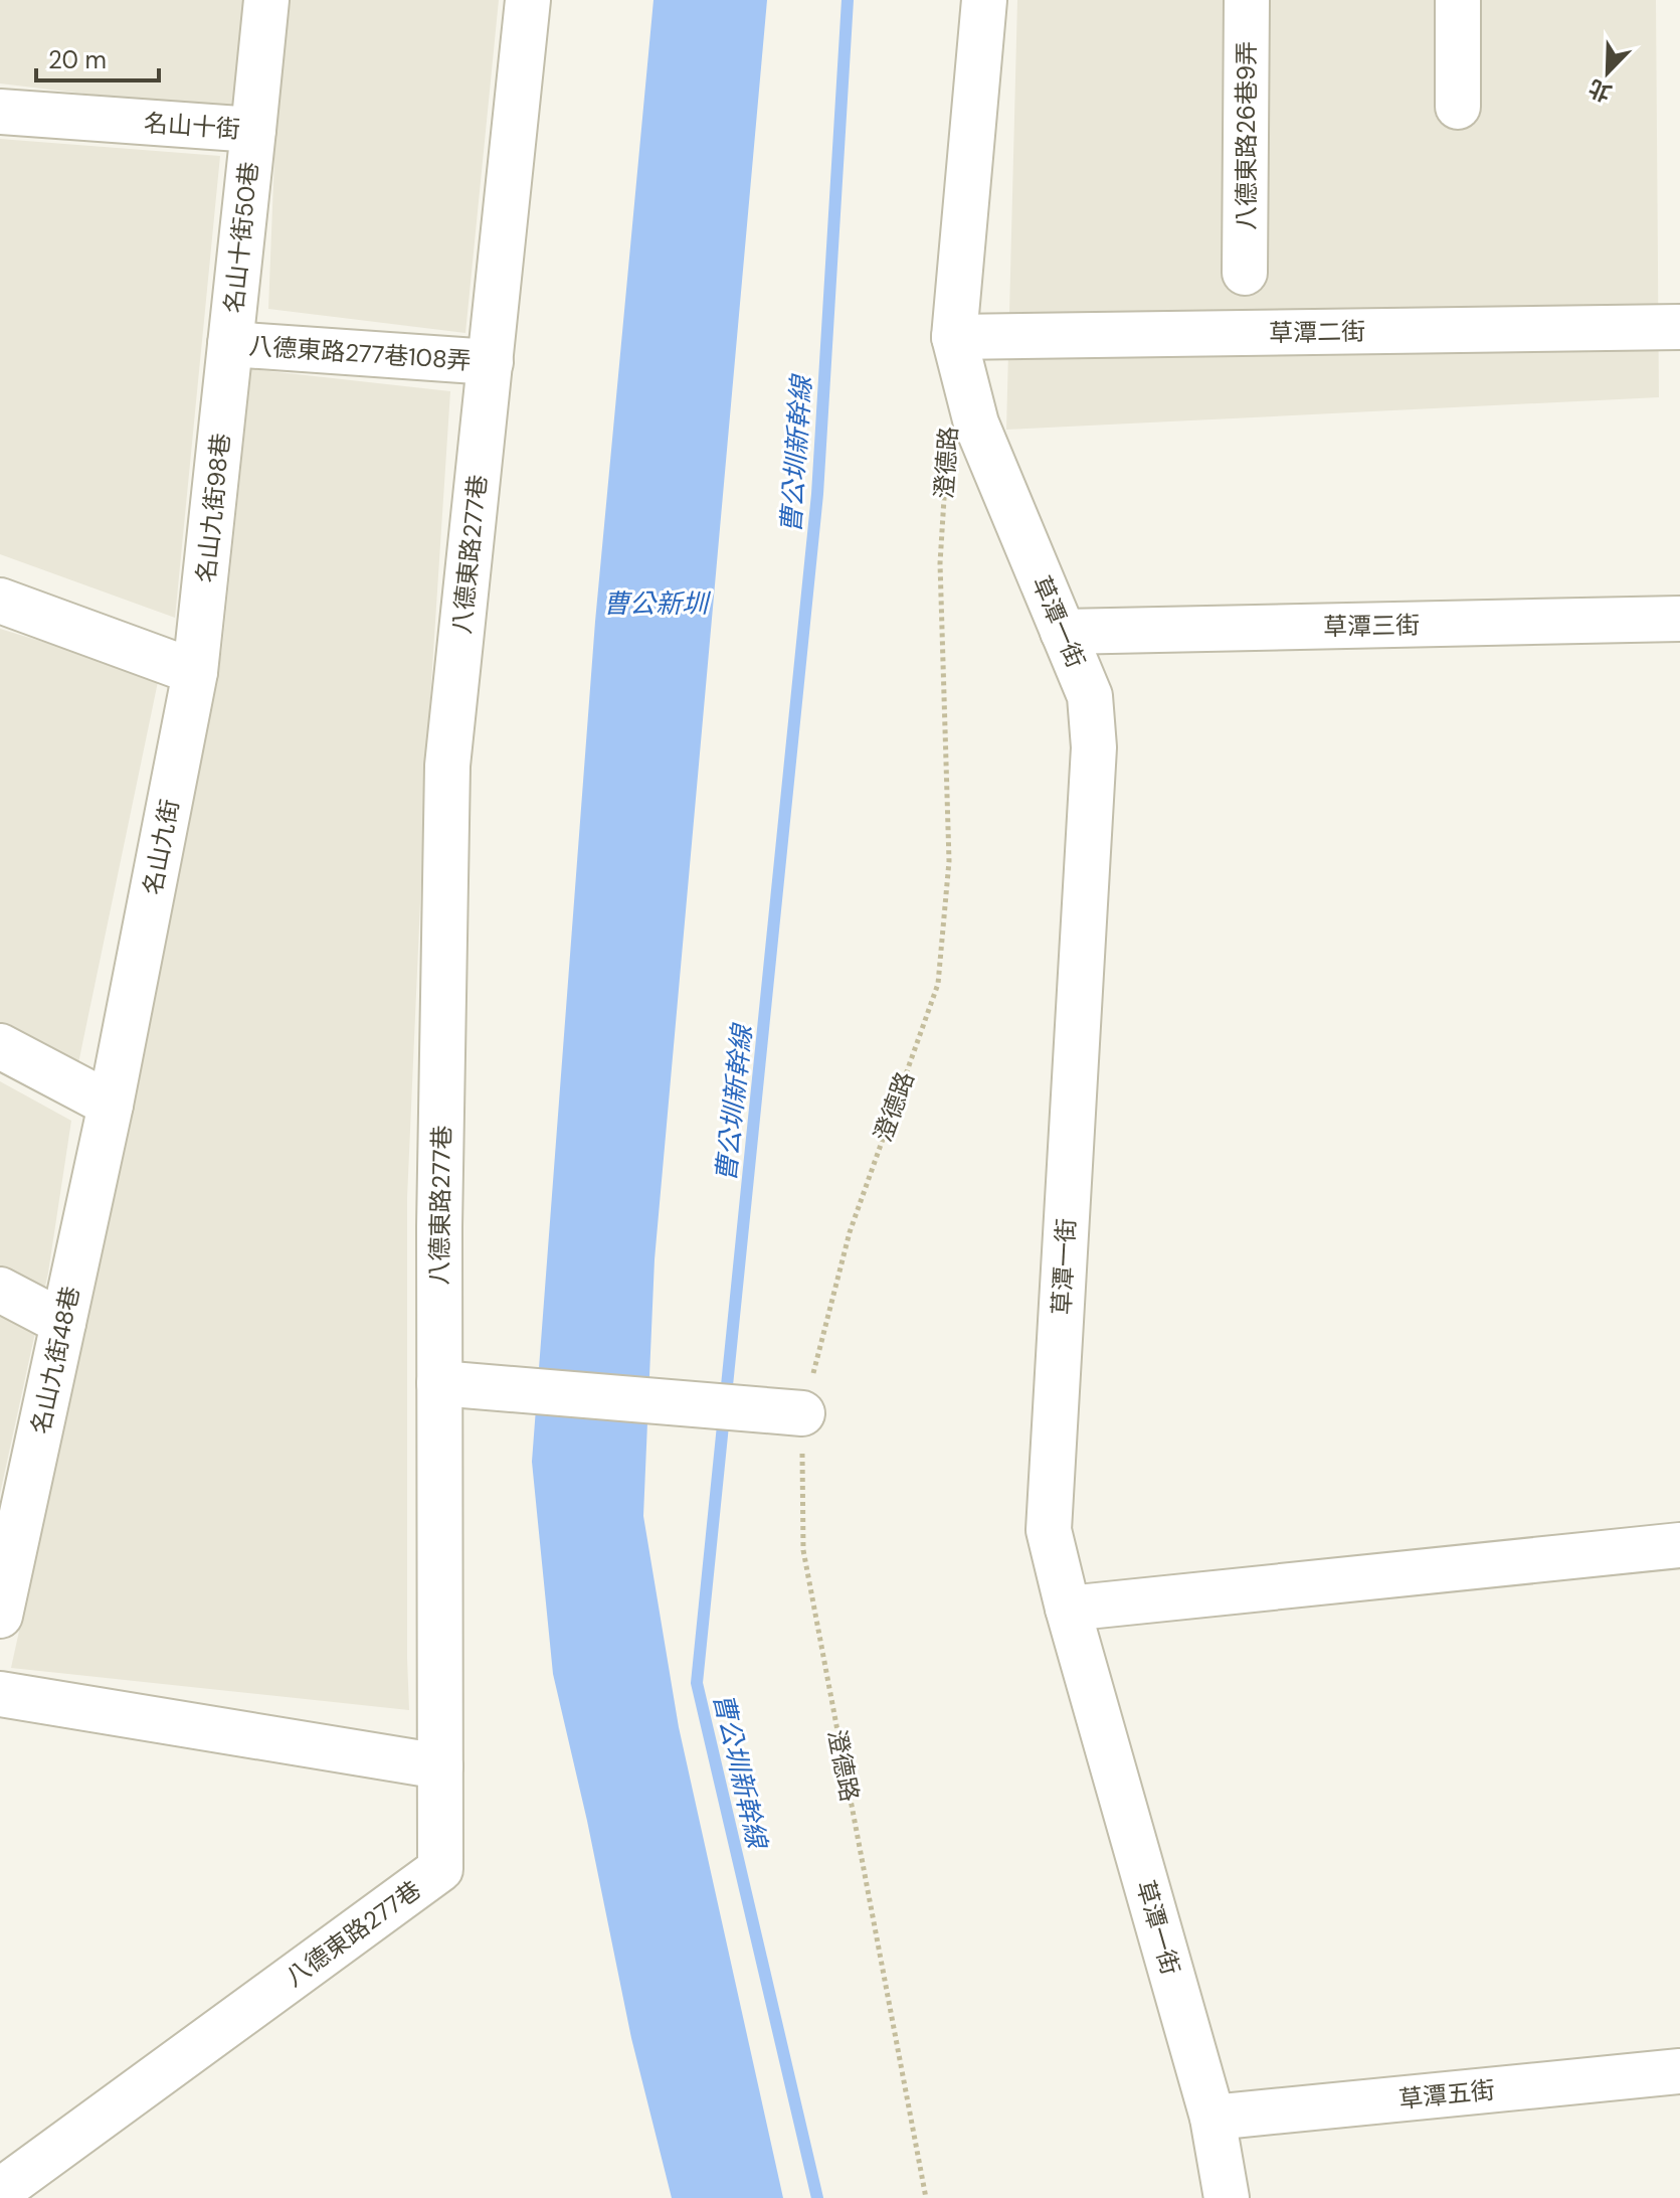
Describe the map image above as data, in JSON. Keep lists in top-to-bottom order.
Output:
{
  "streets": {
    "street": [
      "名山十街",
      "八德東路26巷9弄",
      "名山十街50巷",
      "草潭二街",
      "八德東路277巷108弄",
      "名山九街98巷",
      "八德東路277巷",
      "草潭一街",
      "草潭三街",
      "名山九街",
      "名山九街48巷",
      "草潭五街"
    ],
    "path": ["澄德路"]
  },
  "crossings": [
    ["名山十街", "名山十街50巷"],
    ["名山十街50巷", "八德東路277巷108弄"],
    ["名山十街50巷", "名山九街98巷"],
    ["草潭二街", "草潭一街"],
    ["八德東路277巷108弄", "名山九街98巷"],
    ["八德東路277巷108弄", "八德東路277巷"],
    ["名山九街98巷", "名山九街"],
    ["草潭一街", "草潭三街"],
    ["草潭一街", "草潭五街"],
    ["名山九街", "名山九街48巷"]
  ],
  "water": ["曹公圳新幹線", "曹公新圳"],
  "scale_bar": "20 m",
  "north": "bottom left"
}
